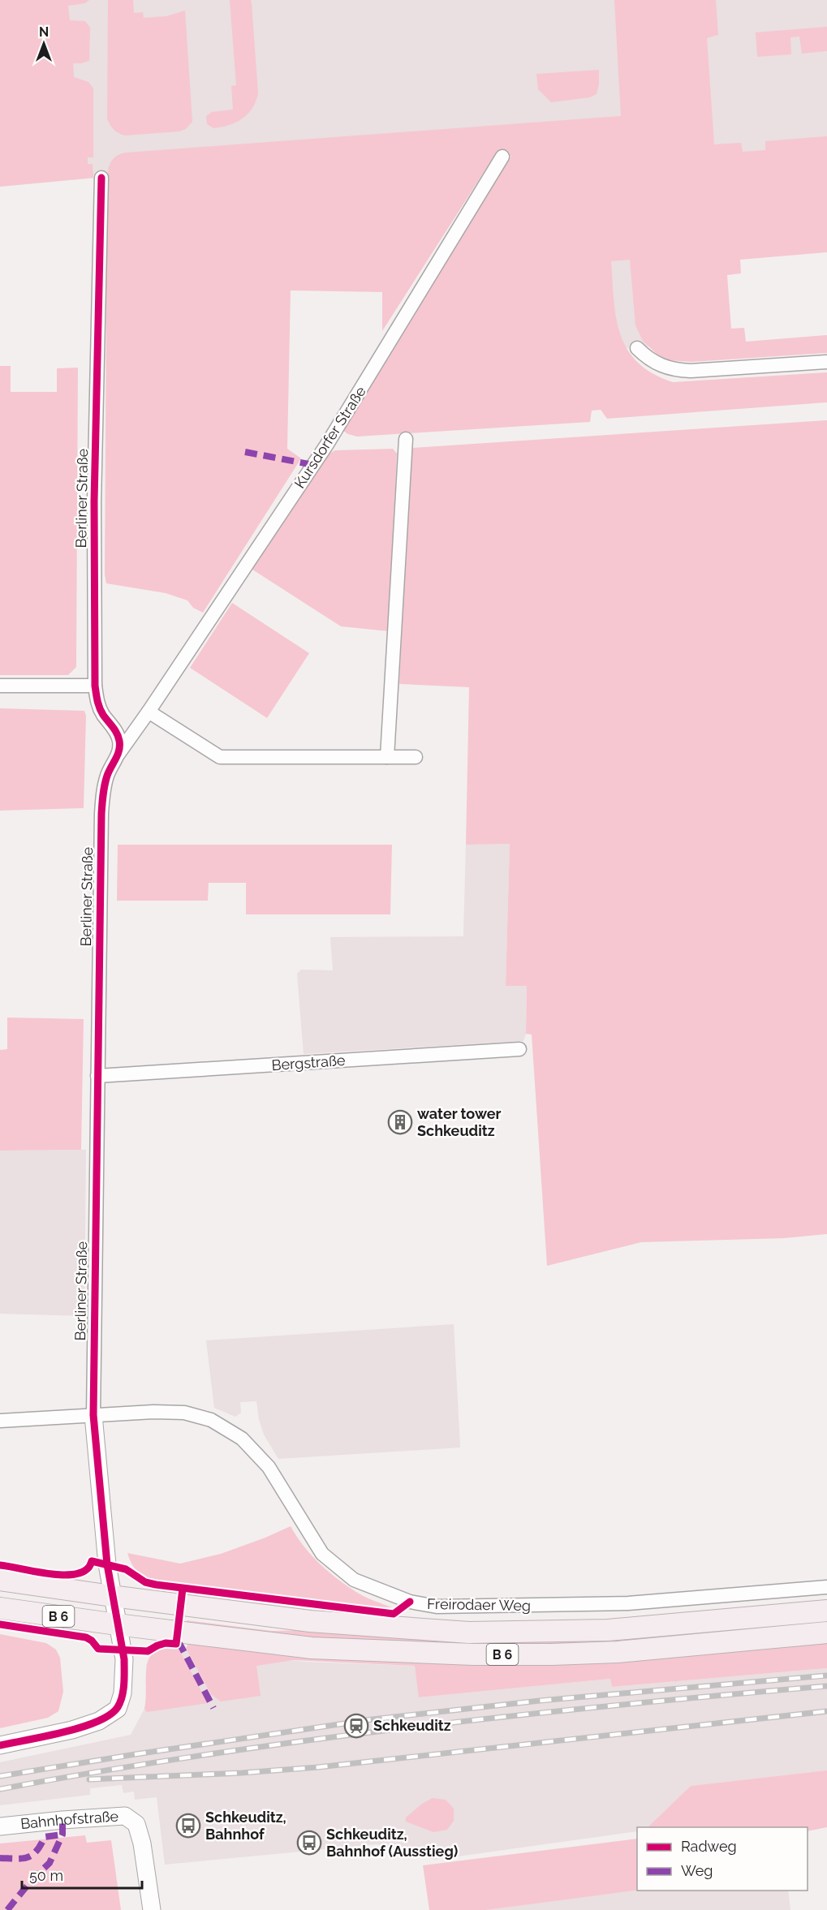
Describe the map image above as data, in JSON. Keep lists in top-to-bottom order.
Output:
{
  "streets": {
    "main road": ["B 6"],
    "street": [
      "Kursdorfer Straße",
      "Berliner Straße",
      "Bergstraße",
      "Freirodaer Weg",
      "Bahnhofstraße"
    ]
  },
  "crossings": [
    ["Kursdorfer Straße", "Berliner Straße"],
    ["Berliner Straße", "Bergstraße"],
    ["Berliner Straße", "Freirodaer Weg"],
    ["Berliner Straße", "B 6"]
  ],
  "places": {
    "building": ["water tower Schkeuditz"],
    "station": ["Schkeuditz"],
    "bus stop": ["Schkeuditz, Bahnhof", "Schkeuditz, Bahnhof (Ausstieg)"]
  },
  "legend": ["Radweg", "Weg"],
  "scale_bar": "50 m",
  "north": "top"
}
